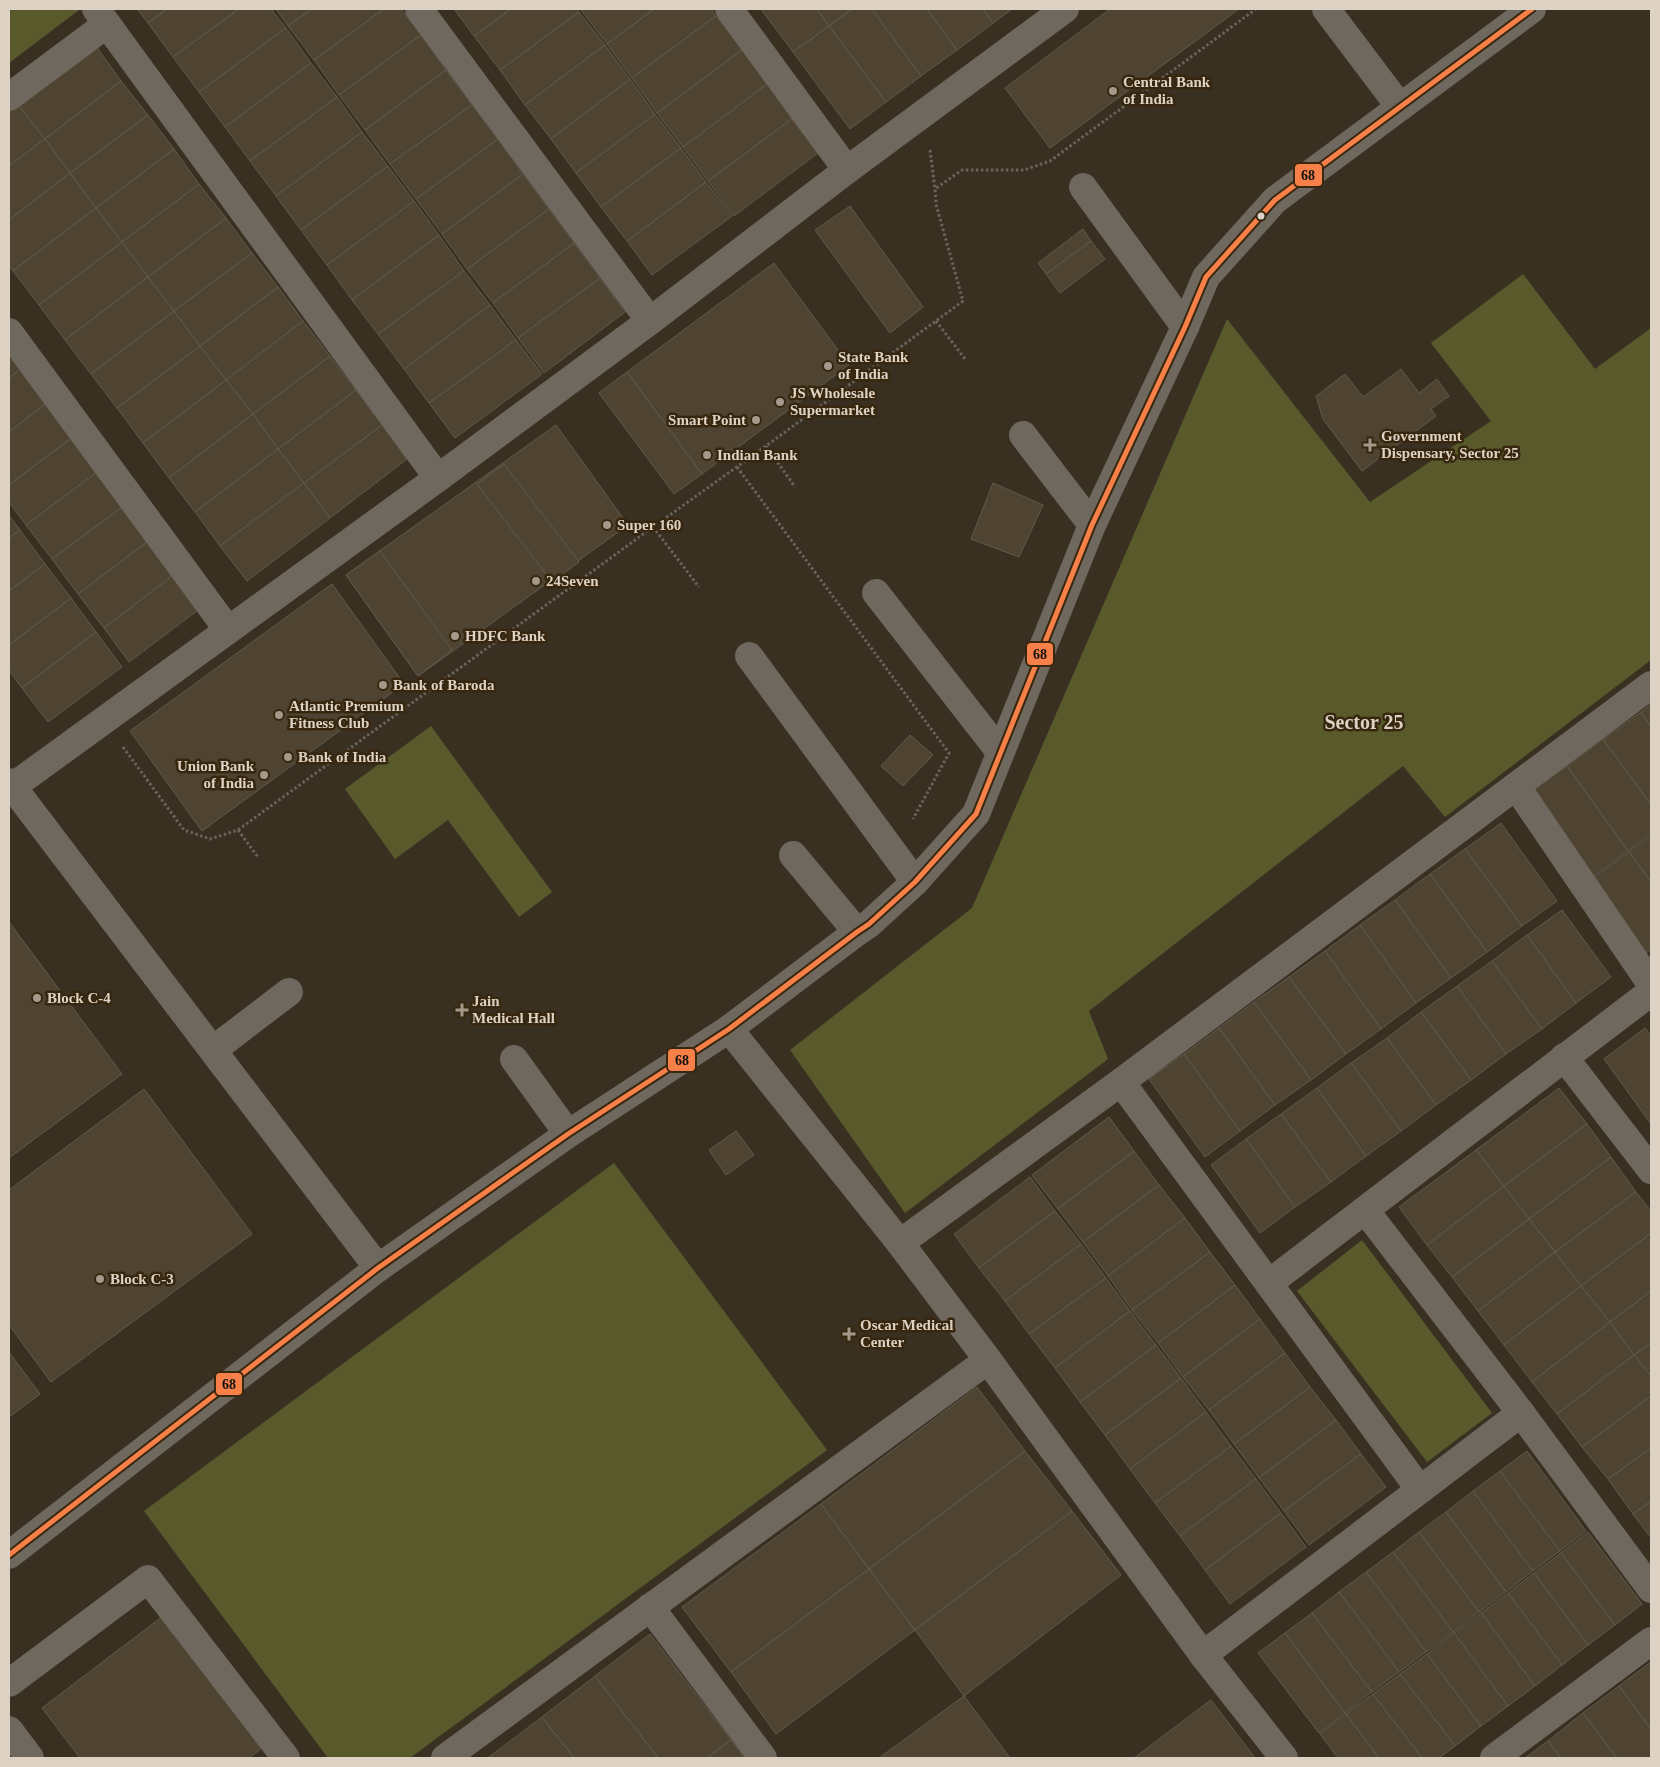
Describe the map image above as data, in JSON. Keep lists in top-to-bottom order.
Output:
{
  "districts": ["Sector 25"],
  "places": {
    "other": [
      "Central Bank of India",
      "State Bank of India",
      "JS Wholesale Supermarket",
      "Smart Point",
      "Indian Bank",
      "Super 160",
      "24Seven",
      "HDFC Bank",
      "Bank of Baroda",
      "Atlantic Premium Fitness Club",
      "Bank of India",
      "Union Bank of India",
      "Block C-4",
      "Block C-3"
    ],
    "health": ["Government Dispensary, Sector 25", "Jain Medical Hall", "Oscar Medical Center"]
  },
  "lines": ["transit line 68"]
}
